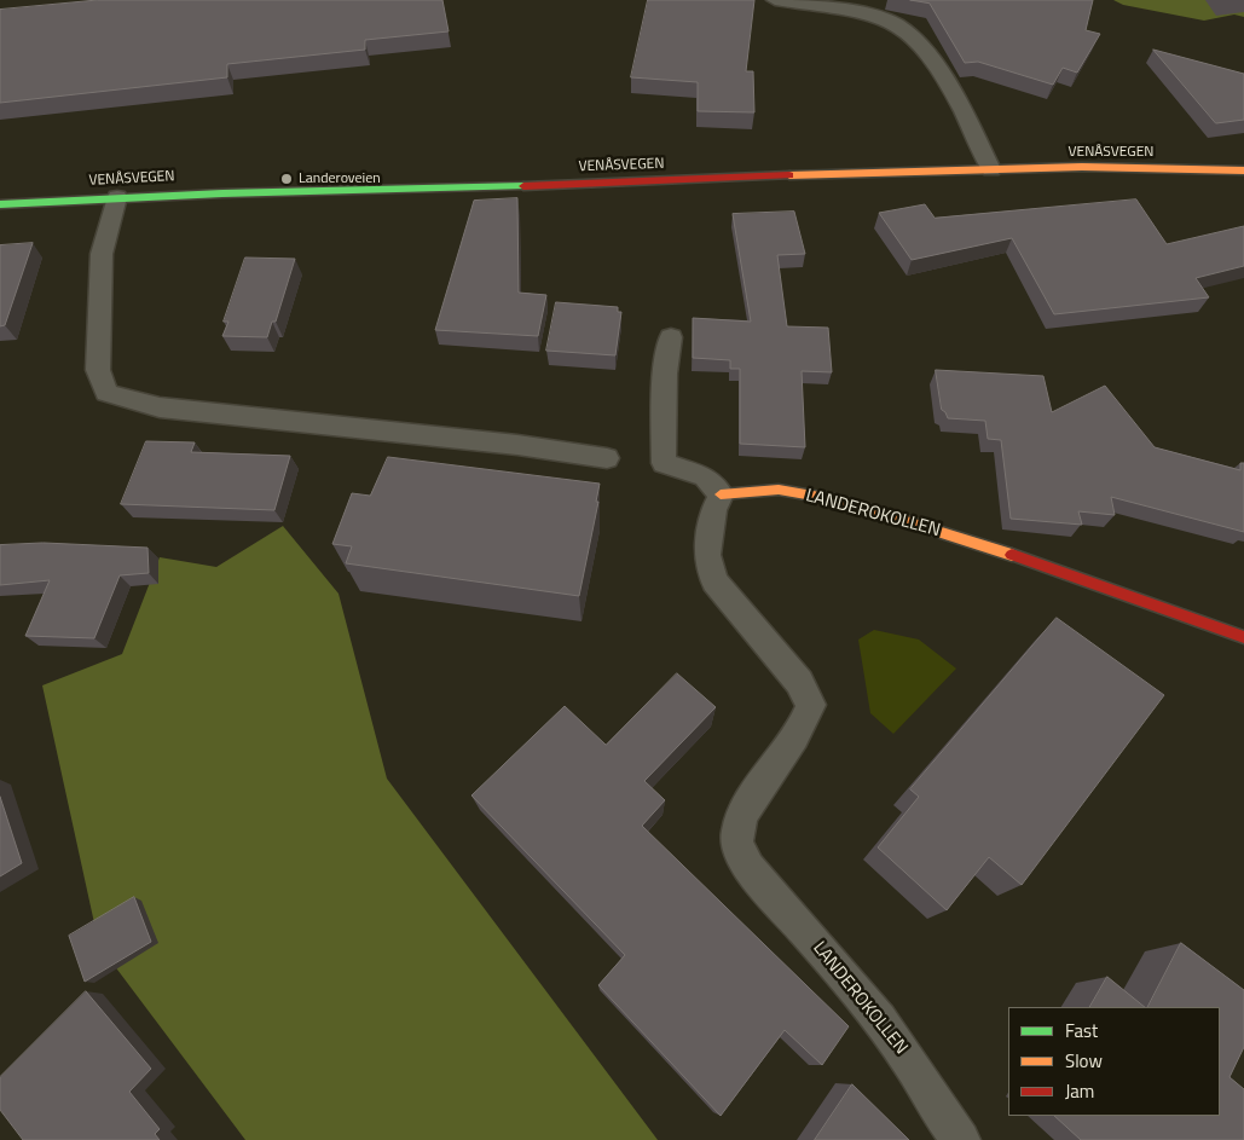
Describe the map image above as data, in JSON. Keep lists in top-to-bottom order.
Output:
{
  "streets": {
    "street": ["VENÅSVEGEN", "LANDEROKOLLEN"]
  },
  "places": ["Landeroveien"],
  "legend": ["Fast", "Slow", "Jam"]
}
